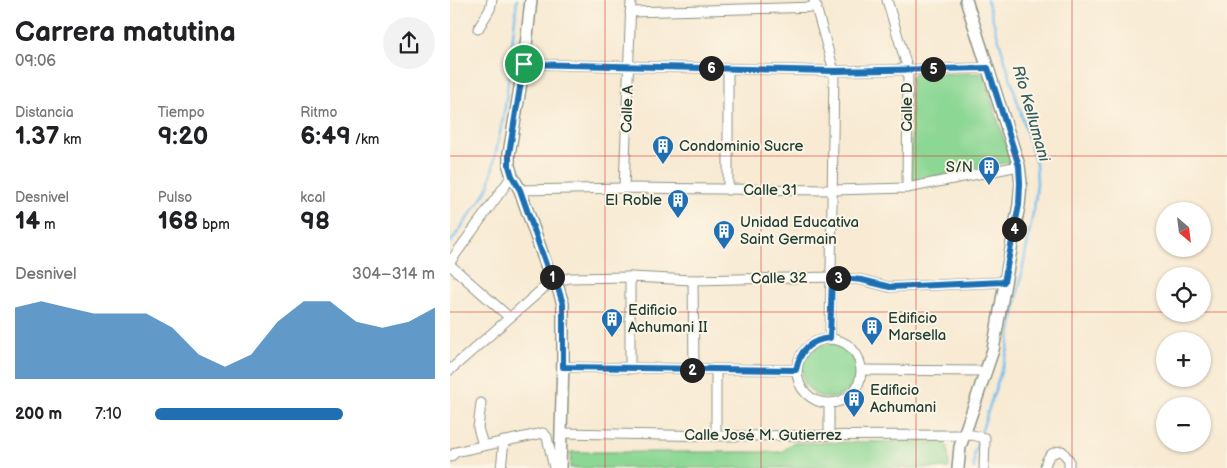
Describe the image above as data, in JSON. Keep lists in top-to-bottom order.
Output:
{
  "streets": {
    "street": [
      "Calle D",
      "Calle A",
      "Calle 31",
      "Calle 32",
      "Calle José M. Gutierrez"
    ]
  },
  "crossings": [
    ["Calle D", "Calle 31"],
    ["Calle A", "Calle 31"]
  ],
  "water": ["Río Kellumani"],
  "places": {
    "building": [
      "Condominio Sucre",
      "S/N",
      "El Roble",
      "Unidad Educativa Saint Germain",
      "Edificio Achumani II",
      "Edificio Marsella",
      "Edificio Achumani"
    ]
  },
  "north": "bottom right",
  "page": {
    "heading": ["Carrera matutina", "09:06"],
    "pins": [
      "6",
      "5",
      "4",
      "1",
      "3",
      "2"
    ],
    "stats": [
      ["Distancia", "1.37 km"],
      ["Tiempo", "9:20"],
      ["Ritmo", "6:49 /km"],
      ["Desnivel", "14 m"],
      ["Pulso", "168 bpm"],
      ["kcal", "98"]
    ],
    "map_buttons": ["+", "−"],
    "chart": ["Desnivel", "304–314 m"],
    "list": [
      {
        "name": "200 m",
        "note": "7:10"
      }
    ]
  }
}
